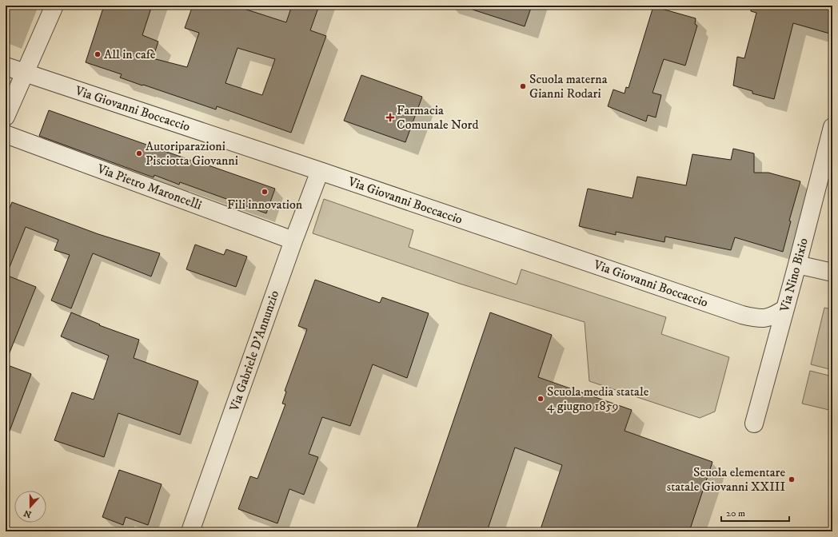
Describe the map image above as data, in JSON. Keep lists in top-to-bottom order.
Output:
{
  "streets": {
    "street": [
      "Via Giovanni Boccaccio",
      "Via Pietro Maroncelli",
      "Via Nino Bixio",
      "Via Gabriele D'Annunzio"
    ]
  },
  "crossings": [
    ["Via Giovanni Boccaccio", "Via Nino Bixio"],
    ["Via Giovanni Boccaccio", "Via Gabriele D'Annunzio"],
    ["Via Pietro Maroncelli", "Via Gabriele D'Annunzio"]
  ],
  "places": {
    "other": [
      "All in cafè",
      "Scuola materna Gianni Rodari",
      "Autoriparazioni Pisciotta Giovanni",
      "Fili innovation",
      "Scuola media statale 4 giugno 1859",
      "Scuola elementare statale Giovanni XXIII"
    ],
    "health": ["Farmacia Comunale Nord"]
  },
  "scale_bar": "20 m",
  "north": "bottom"
}
